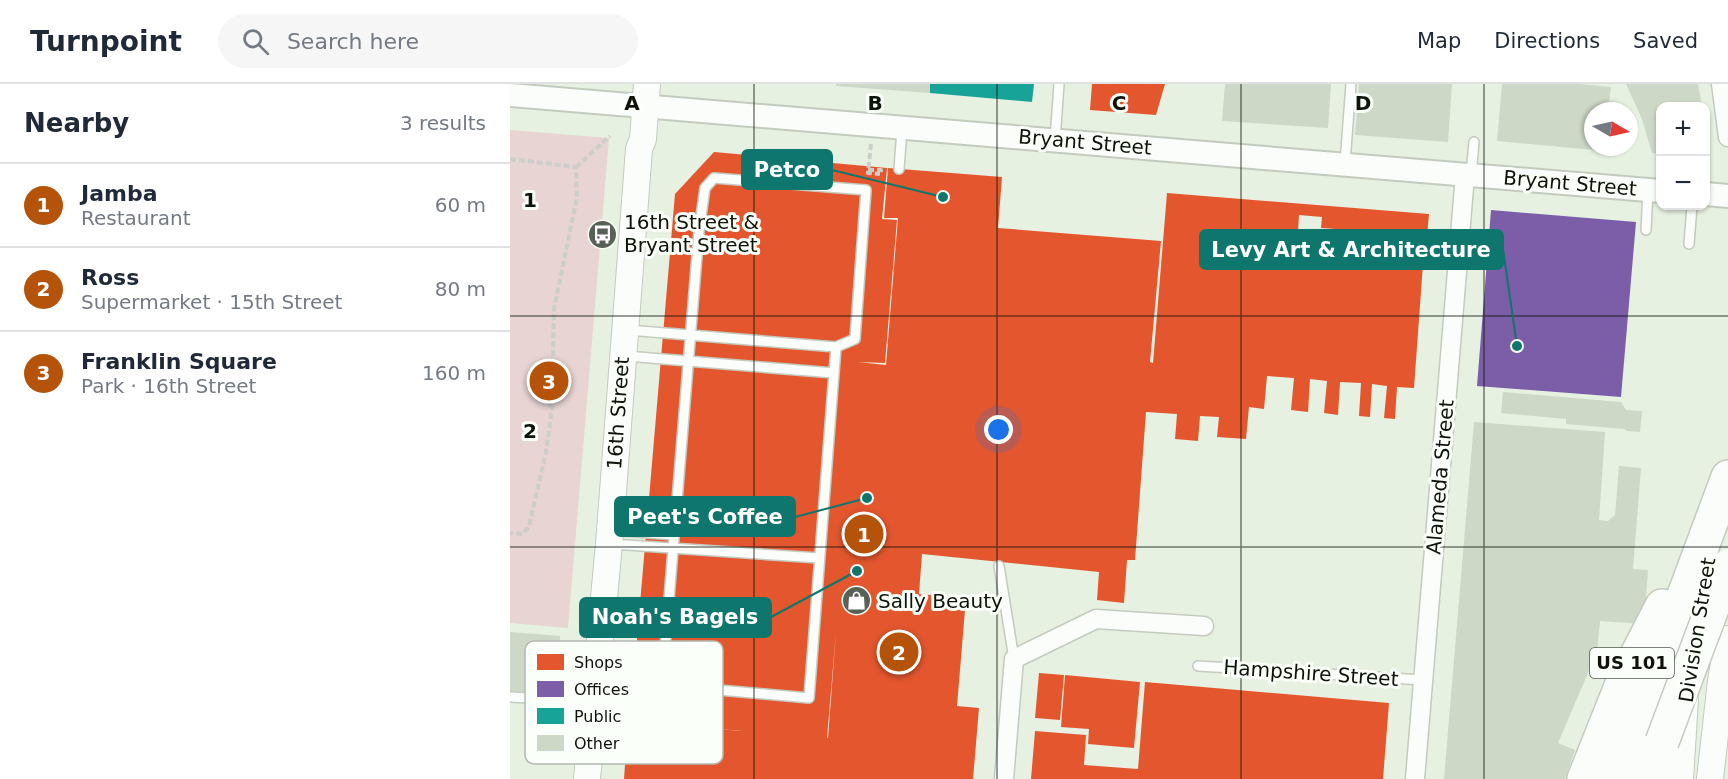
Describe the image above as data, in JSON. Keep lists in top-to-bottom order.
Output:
{
  "streets": {
    "highway": ["US 101"],
    "main road": ["16th Street", "Division Street"],
    "street": ["Bryant Street", "Alameda Street"],
    "lane": ["Hampshire Street"]
  },
  "crossings": [
    ["Bryant Street", "16th Street"],
    ["Bryant Street", "Alameda Street"],
    ["Alameda Street", "Hampshire Street"]
  ],
  "places": {
    "other": [
      "Petco",
      "Levy Art & Architecture",
      "Peet's Coffee",
      "Noah's Bagels"
    ],
    "bus stop": ["16th Street & Bryant Street"],
    "shop": ["Sally Beauty"]
  },
  "legend": [
    "Shops",
    "Offices",
    "Public",
    "Other"
  ],
  "north": "right",
  "page": {
    "header": "Turnpoint",
    "search": "Search here",
    "nav": ["Map", "Directions", "Saved"],
    "heading": ["Nearby", "3 results"],
    "map_buttons": ["+", "−"],
    "list": [
      {
        "mark": "1",
        "name": "Jamba",
        "note": "Restaurant",
        "value": "60 m"
      },
      {
        "mark": "2",
        "name": "Ross",
        "note": "Supermarket · 15th Street",
        "value": "80 m"
      },
      {
        "mark": "3",
        "name": "Franklin Square",
        "note": "Park · 16th Street",
        "value": "160 m"
      }
    ],
    "pins": ["3", "1", "2"]
  },
  "grid": {
    "columns": [
      "A",
      "B",
      "C",
      "D"
    ],
    "rows": ["1", "2"]
  }
}
